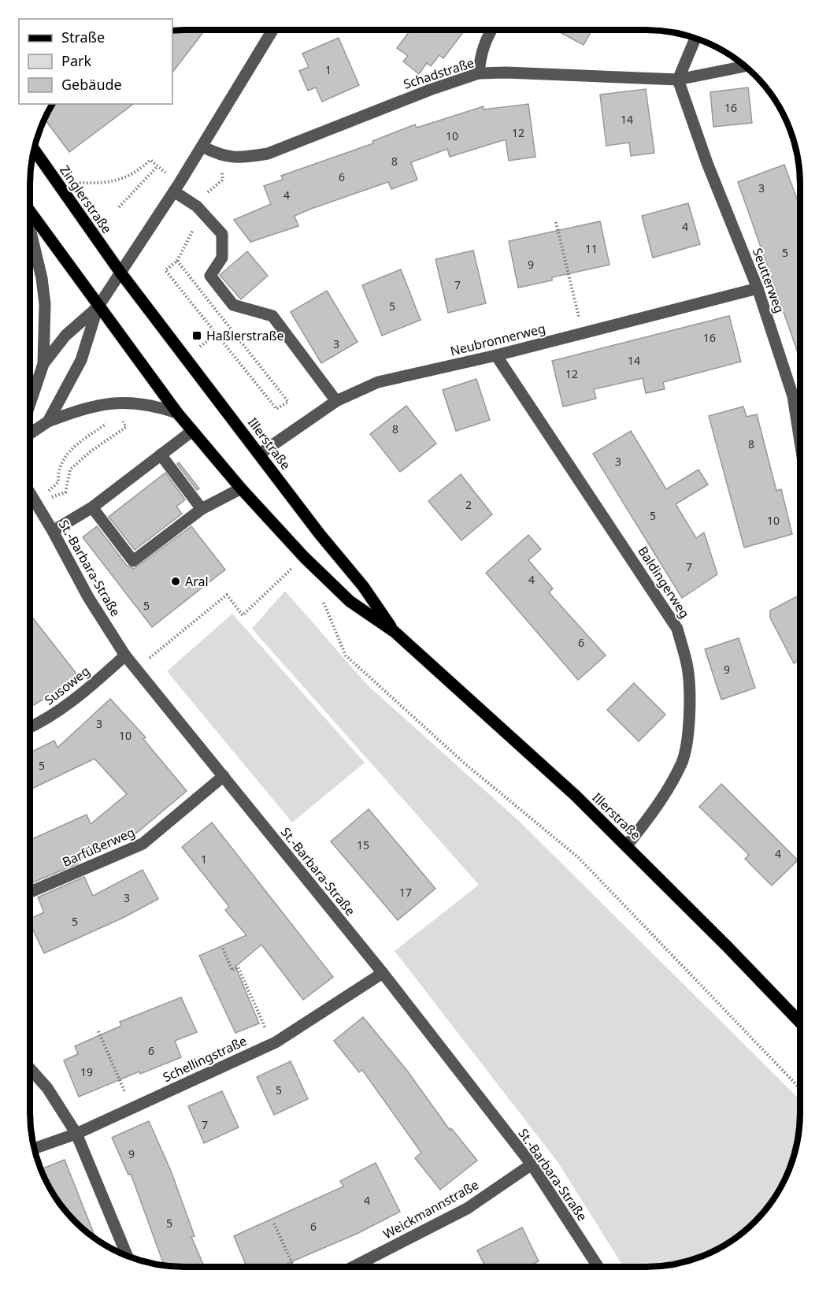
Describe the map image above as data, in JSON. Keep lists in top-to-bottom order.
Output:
{
  "streets": {
    "main road": ["Zinglerstraße", "Illerstraße"],
    "street": [
      "Schadstraße",
      "Seutterweg",
      "Neubronnerweg",
      "St.-Barbara-Straße",
      "Baldingerweg",
      "Susoweg",
      "Barfüßerweg",
      "Schellingstraße",
      "Weickmannstraße"
    ]
  },
  "crossings": [
    ["Schadstraße", "Seutterweg"],
    ["Zinglerstraße", "Illerstraße"],
    ["Seutterweg", "Neubronnerweg"],
    ["Neubronnerweg", "Illerstraße"],
    ["Neubronnerweg", "Baldingerweg"],
    ["Illerstraße", "Baldingerweg"],
    ["St.-Barbara-Straße", "Susoweg"],
    ["St.-Barbara-Straße", "Barfüßerweg"],
    ["St.-Barbara-Straße", "Schellingstraße"],
    ["St.-Barbara-Straße", "Weickmannstraße"]
  ],
  "places": {
    "transit": ["Haßlerstraße"],
    "other": ["Aral"]
  },
  "house_numbers": [
    "1",
    "16",
    "14",
    "12",
    "10",
    "8",
    "6",
    "3",
    "4",
    "4",
    "11",
    "5",
    "9",
    "7",
    "5",
    "16",
    "3",
    "14",
    "12",
    "8",
    "8",
    "3",
    "2",
    "5",
    "10",
    "7",
    "4",
    "5",
    "6",
    "9",
    "3",
    "10",
    "5",
    "15",
    "4",
    "1",
    "17",
    "3",
    "5",
    "6",
    "19",
    "5",
    "7",
    "9",
    "4",
    "5",
    "6"
  ],
  "legend": ["Straße", "Park", "Gebäude"]
}
